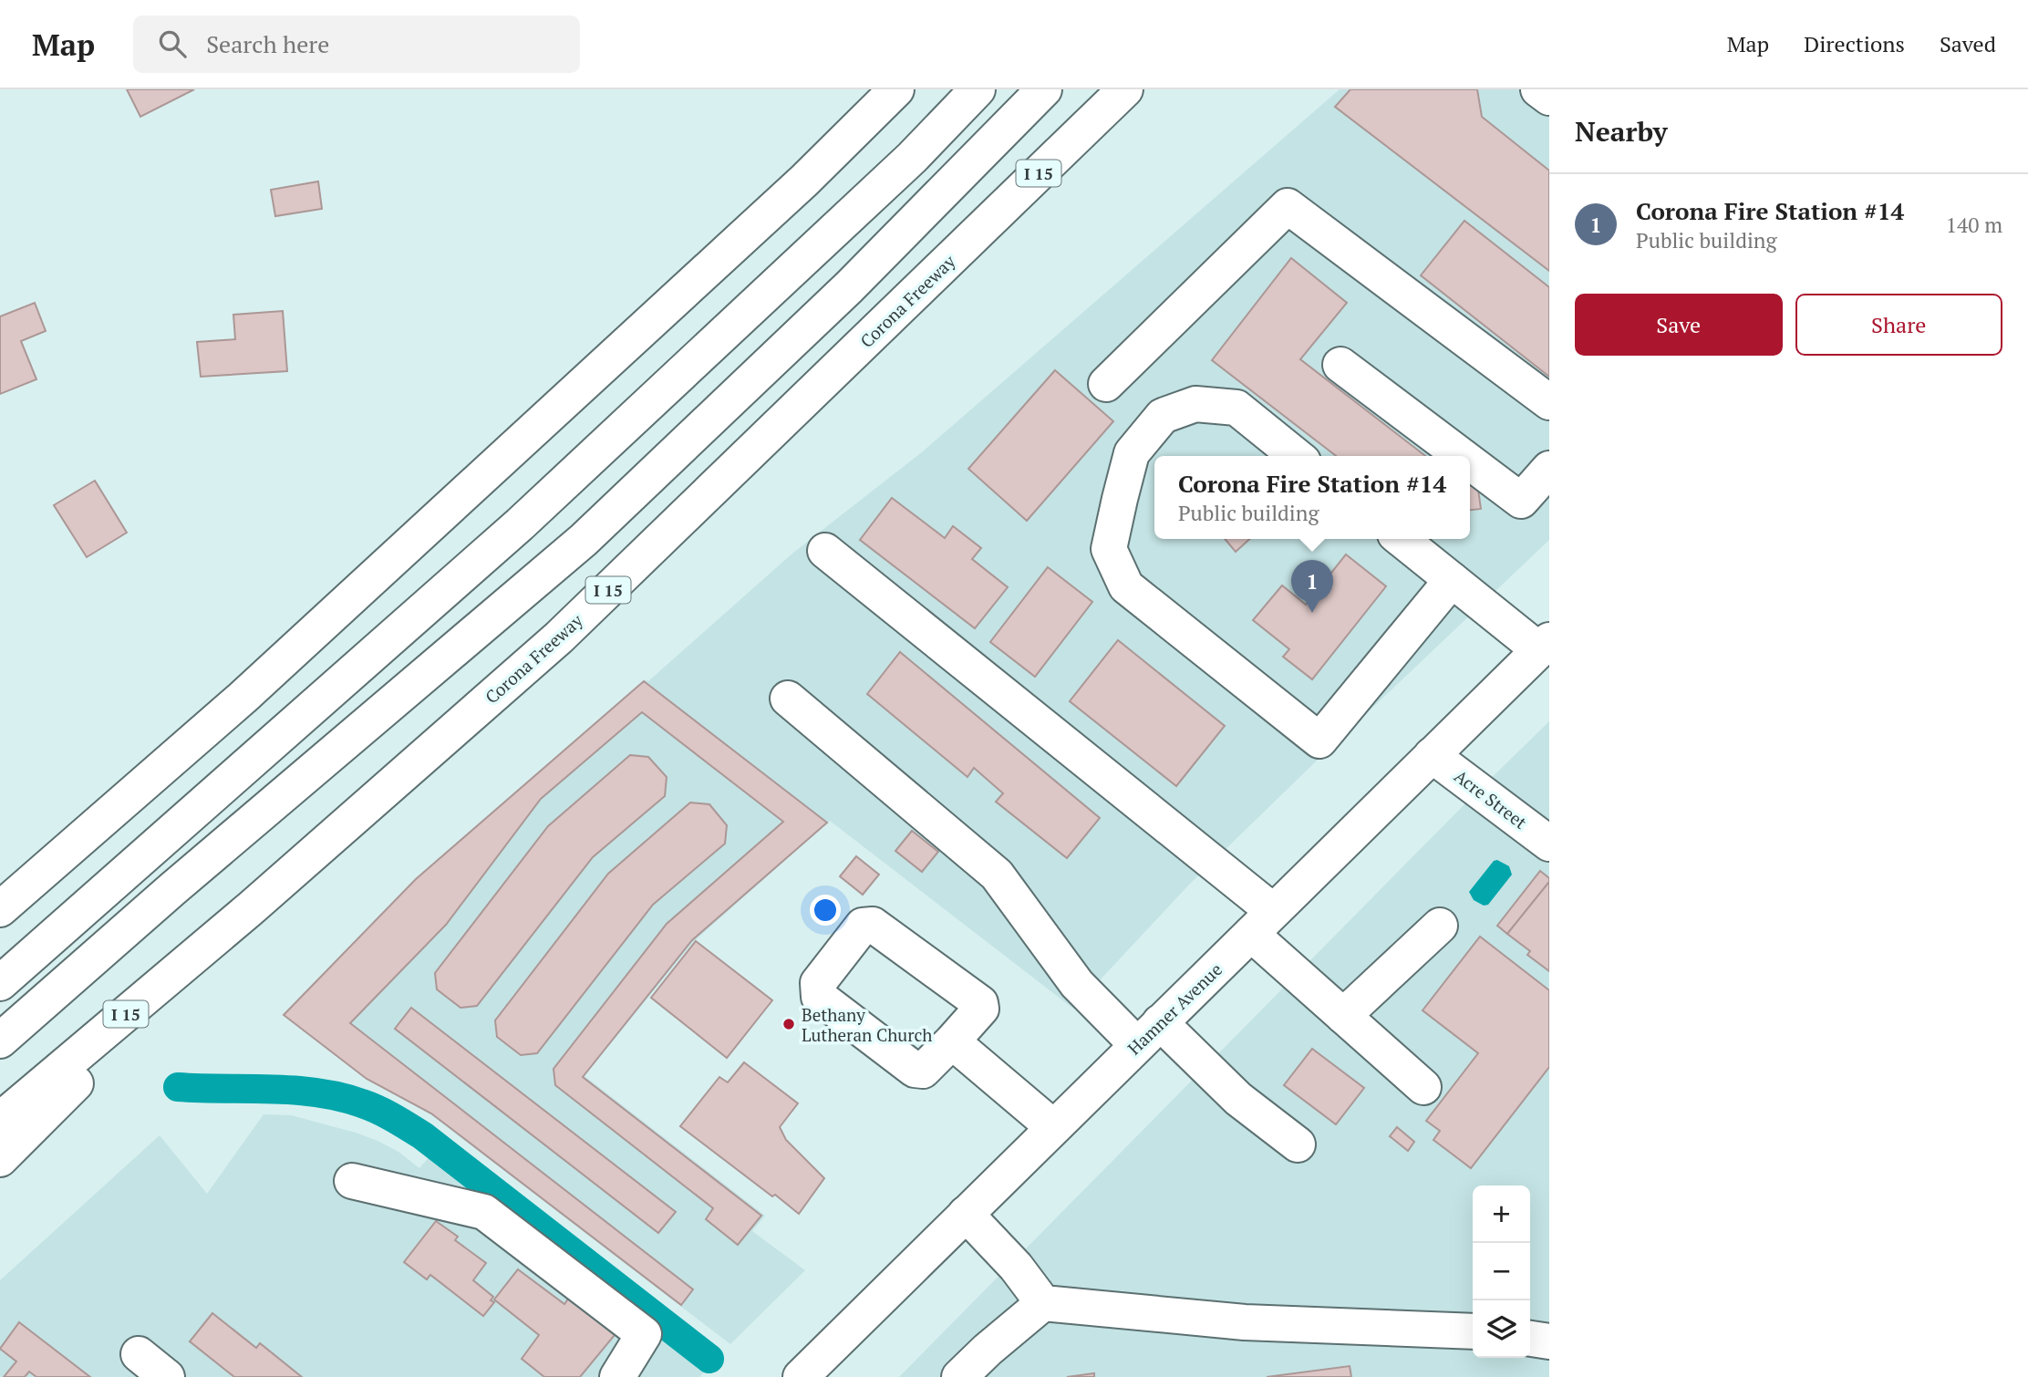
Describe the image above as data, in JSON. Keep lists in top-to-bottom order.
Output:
{
  "streets": {
    "main road": [
      "I 15",
      "Corona Freeway",
      "Acre Street",
      "Hamner Avenue"
    ]
  },
  "crossings": [
    ["Acre Street", "Hamner Avenue"]
  ],
  "places": ["Bethany Lutheran Church"],
  "page": {
    "header": "Map",
    "search": "Search here",
    "nav": ["Map", "Directions", "Saved"],
    "heading": "Nearby",
    "list": [
      {
        "mark": "1",
        "name": "Corona Fire Station #14",
        "note": "Public building",
        "value": "140 m"
      }
    ],
    "buttons": ["Save", "Share"],
    "popup": ["Corona Fire Station #14", "Public building"],
    "pins": "1",
    "map_buttons": ["+", "−"]
  }
}
